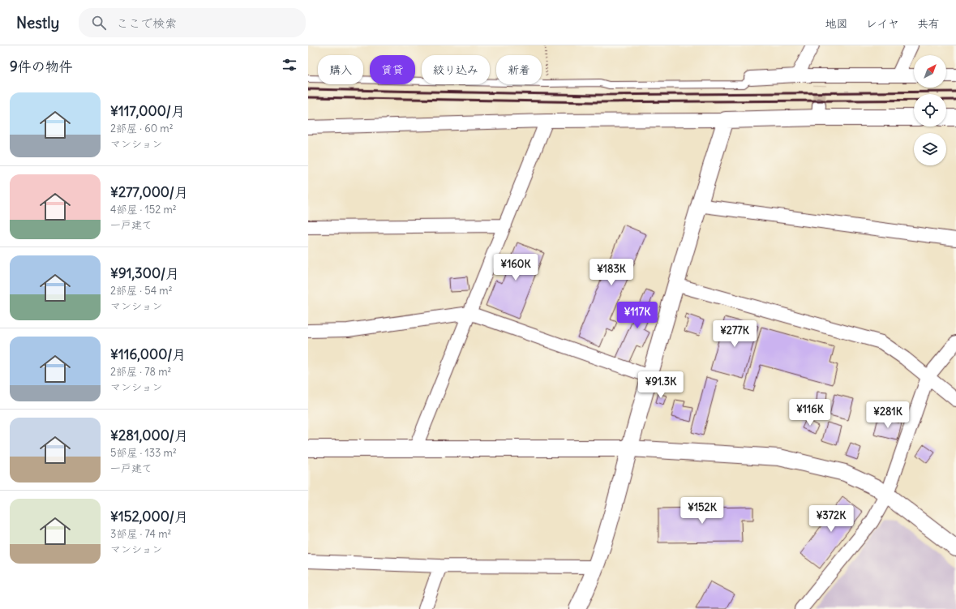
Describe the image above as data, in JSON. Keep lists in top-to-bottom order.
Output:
{
  "north": "top right",
  "page": {
    "header": "Nestly",
    "search": "ここで検索",
    "nav": ["地図", "レイヤ", "共有"],
    "heading": "9件の物件",
    "chip": [
      "購入",
      "賃貸",
      "絞り込み",
      "新着"
    ],
    "list": [
      {
        "name": "¥117,000/月",
        "note": "2部屋 · 60 m² · マンション"
      },
      {
        "name": "¥277,000/月",
        "note": "4部屋 · 152 m² · 一戸建て"
      },
      {
        "name": "¥91,300/月",
        "note": "2部屋 · 54 m² · マンション"
      },
      {
        "name": "¥116,000/月",
        "note": "2部屋 · 78 m² · マンション"
      },
      {
        "name": "¥281,000/月",
        "note": "5部屋 · 133 m² · 一戸建て"
      },
      {
        "name": "¥152,000/月",
        "note": "3部屋 · 74 m² · マンション"
      }
    ],
    "price": [
      "¥160K",
      "¥183K",
      "¥117K",
      "¥277K",
      "¥91.3K",
      "¥116K",
      "¥281K",
      "¥152K",
      "¥372K"
    ]
  }
}
